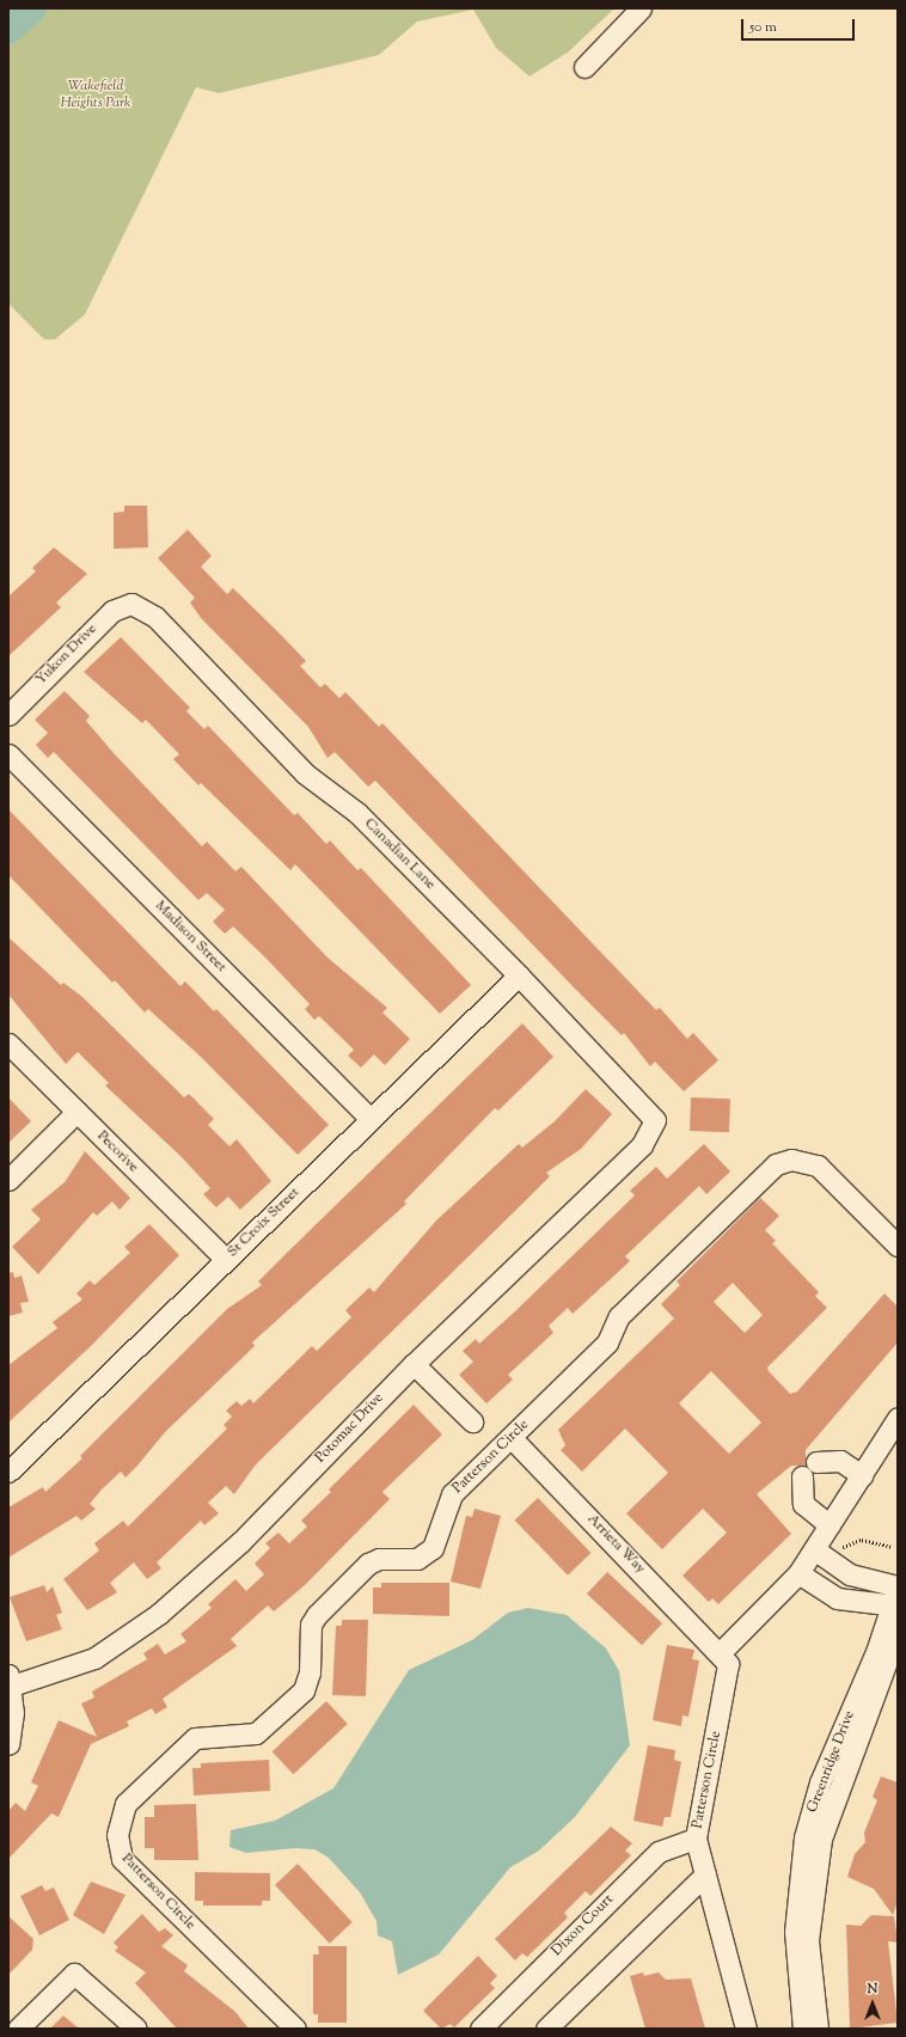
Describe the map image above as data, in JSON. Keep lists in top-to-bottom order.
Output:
{
  "streets": {
    "street": [
      "Yukon Drive",
      "Canadian Lane",
      "Madison Street",
      "Pecorive",
      "St Croix Street",
      "Potomac Drive",
      "Patterson Circle",
      "Arrieta Way",
      "Greenridge Drive",
      "Dixon Court"
    ]
  },
  "crossings": [
    ["Yukon Drive", "Canadian Lane"],
    ["Canadian Lane", "St Croix Street"],
    ["Canadian Lane", "Potomac Drive"],
    ["Madison Street", "St Croix Street"],
    ["Pecorive", "St Croix Street"],
    ["Patterson Circle", "Arrieta Way"],
    ["Patterson Circle", "Dixon Court"]
  ],
  "parks": ["Wakefield Heights Park"],
  "scale_bar": "50 m",
  "north": "top"
}
